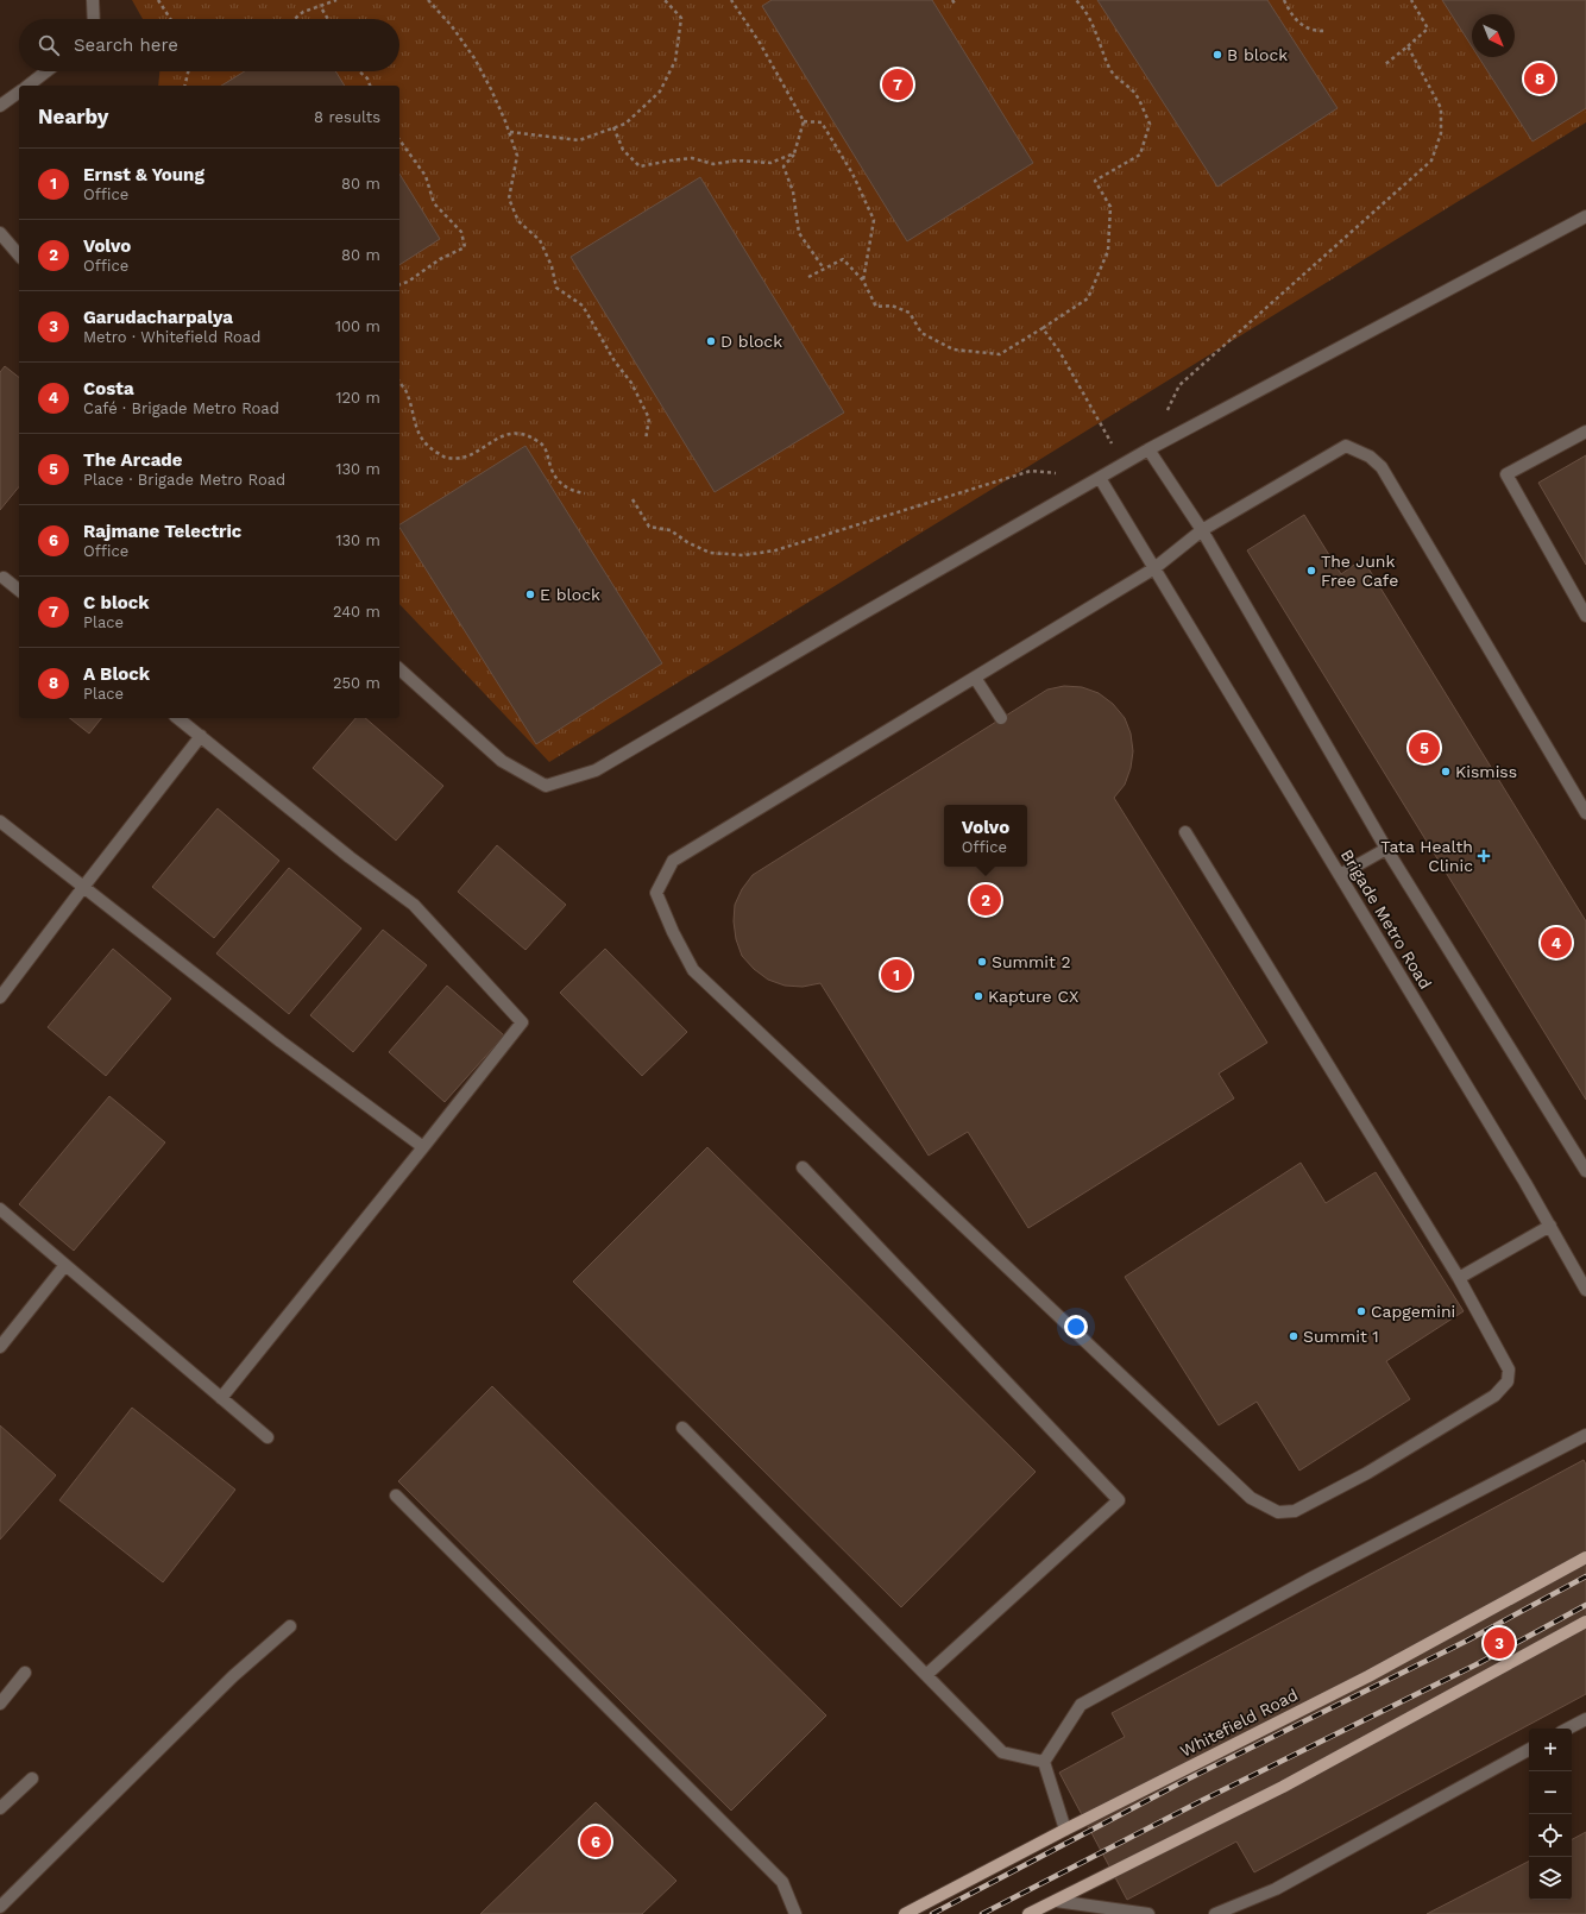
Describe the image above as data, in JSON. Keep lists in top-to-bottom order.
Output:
{
  "streets": {
    "main road": ["Whitefield Road"],
    "street": ["Brigade Metro Road"]
  },
  "places": {
    "other": [
      "B block",
      "D block",
      "The Junk Free Cafe",
      "E block",
      "Kismiss",
      "Summit 2",
      "Kapture CX",
      "Capgemini",
      "Summit 1"
    ],
    "health": ["Tata Health Clinic"]
  },
  "north": "bottom right",
  "page": {
    "search": "Search here",
    "pins": [
      "8",
      "7",
      "5",
      "2",
      "4",
      "1",
      "3",
      "6"
    ],
    "heading": ["Nearby", "8 results"],
    "list": [
      {
        "mark": "1",
        "name": "Ernst & Young",
        "note": "Office",
        "value": "80 m"
      },
      {
        "mark": "2",
        "name": "Volvo",
        "note": "Office",
        "value": "80 m"
      },
      {
        "mark": "3",
        "name": "Garudacharpalya",
        "note": "Metro · Whitefield Road",
        "value": "100 m"
      },
      {
        "mark": "4",
        "name": "Costa",
        "note": "Café · Brigade Metro Road",
        "value": "120 m"
      },
      {
        "mark": "5",
        "name": "The Arcade",
        "note": "Place · Brigade Metro Road",
        "value": "130 m"
      },
      {
        "mark": "6",
        "name": "Rajmane Telectric",
        "note": "Office",
        "value": "130 m"
      },
      {
        "mark": "7",
        "name": "C block",
        "note": "Place",
        "value": "240 m"
      },
      {
        "mark": "8",
        "name": "A Block",
        "note": "Place",
        "value": "250 m"
      }
    ],
    "popup": ["Volvo", "Office"],
    "map_buttons": ["+", "−"]
  }
}
